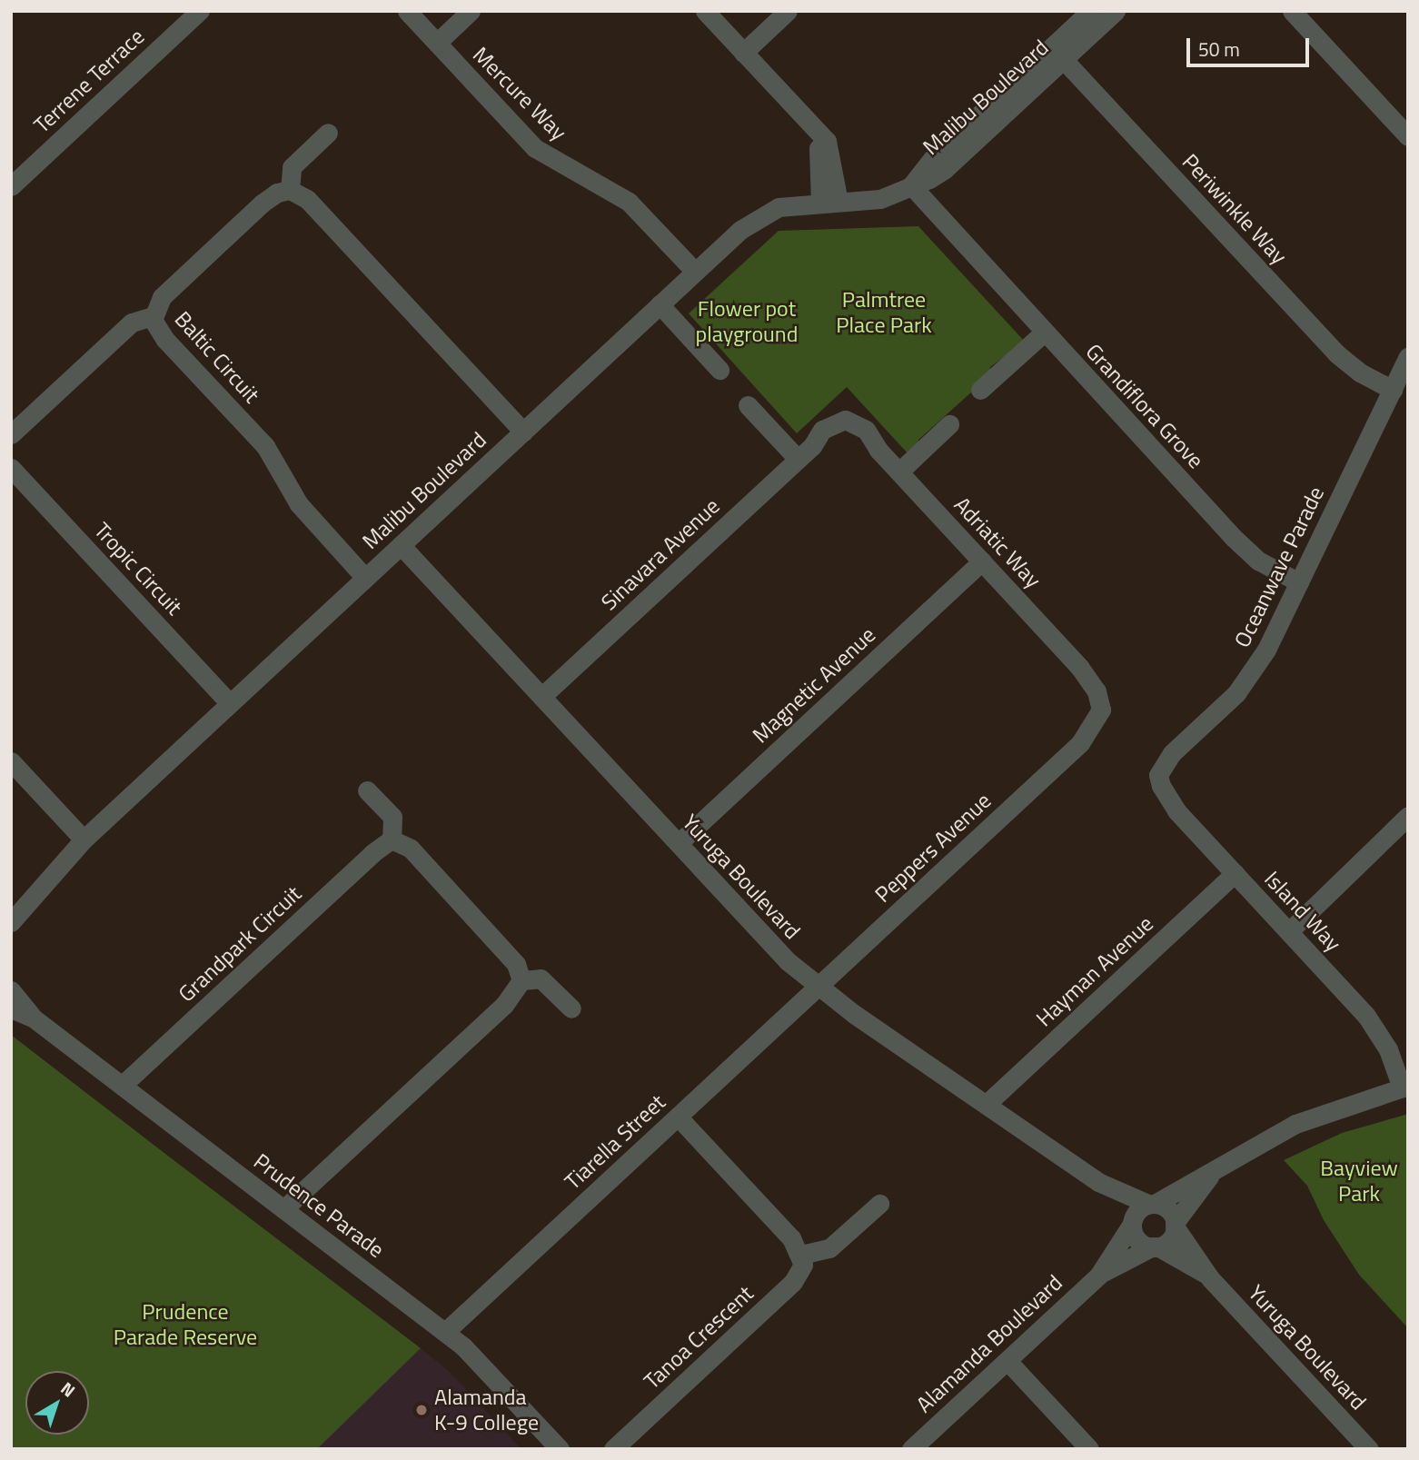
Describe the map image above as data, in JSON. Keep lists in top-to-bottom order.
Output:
{
  "streets": {
    "street": [
      "Terrene Terrace",
      "Mercure Way",
      "Malibu Boulevard",
      "Periwinkle Way",
      "Baltic Circuit",
      "Grandiflora Grove",
      "Adriatic Way",
      "Sinavara Avenue",
      "Oceanwave Parade",
      "Tropic Circuit",
      "Magnetic Avenue",
      "Peppers Avenue",
      "Yuruga Boulevard",
      "Island Way",
      "Grandpark Circuit",
      "Hayman Avenue",
      "Tiarella Street",
      "Prudence Parade",
      "Tanoa Crescent",
      "Alamanda Boulevard"
    ]
  },
  "crossings": [
    ["Mercure Way", "Malibu Boulevard"],
    ["Malibu Boulevard", "Periwinkle Way"],
    ["Malibu Boulevard", "Baltic Circuit"],
    ["Malibu Boulevard", "Grandiflora Grove"],
    ["Malibu Boulevard", "Tropic Circuit"],
    ["Malibu Boulevard", "Yuruga Boulevard"],
    ["Periwinkle Way", "Oceanwave Parade"],
    ["Grandiflora Grove", "Oceanwave Parade"],
    ["Adriatic Way", "Sinavara Avenue"],
    ["Adriatic Way", "Magnetic Avenue"],
    ["Adriatic Way", "Peppers Avenue"],
    ["Sinavara Avenue", "Yuruga Boulevard"],
    ["Oceanwave Parade", "Island Way"],
    ["Magnetic Avenue", "Yuruga Boulevard"],
    ["Peppers Avenue", "Yuruga Boulevard"],
    ["Peppers Avenue", "Tiarella Street"],
    ["Yuruga Boulevard", "Hayman Avenue"],
    ["Yuruga Boulevard", "Tiarella Street"],
    ["Yuruga Boulevard", "Alamanda Boulevard"],
    ["Island Way", "Hayman Avenue"],
    ["Grandpark Circuit", "Prudence Parade"],
    ["Tiarella Street", "Prudence Parade"]
  ],
  "parks": [
    "Palmtree Place Park",
    "Flower pot playground",
    "Bayview Park",
    "Prudence Parade Reserve"
  ],
  "places": ["Alamanda K-9 College"],
  "scale_bar": "50 m",
  "north": "top right"
}
